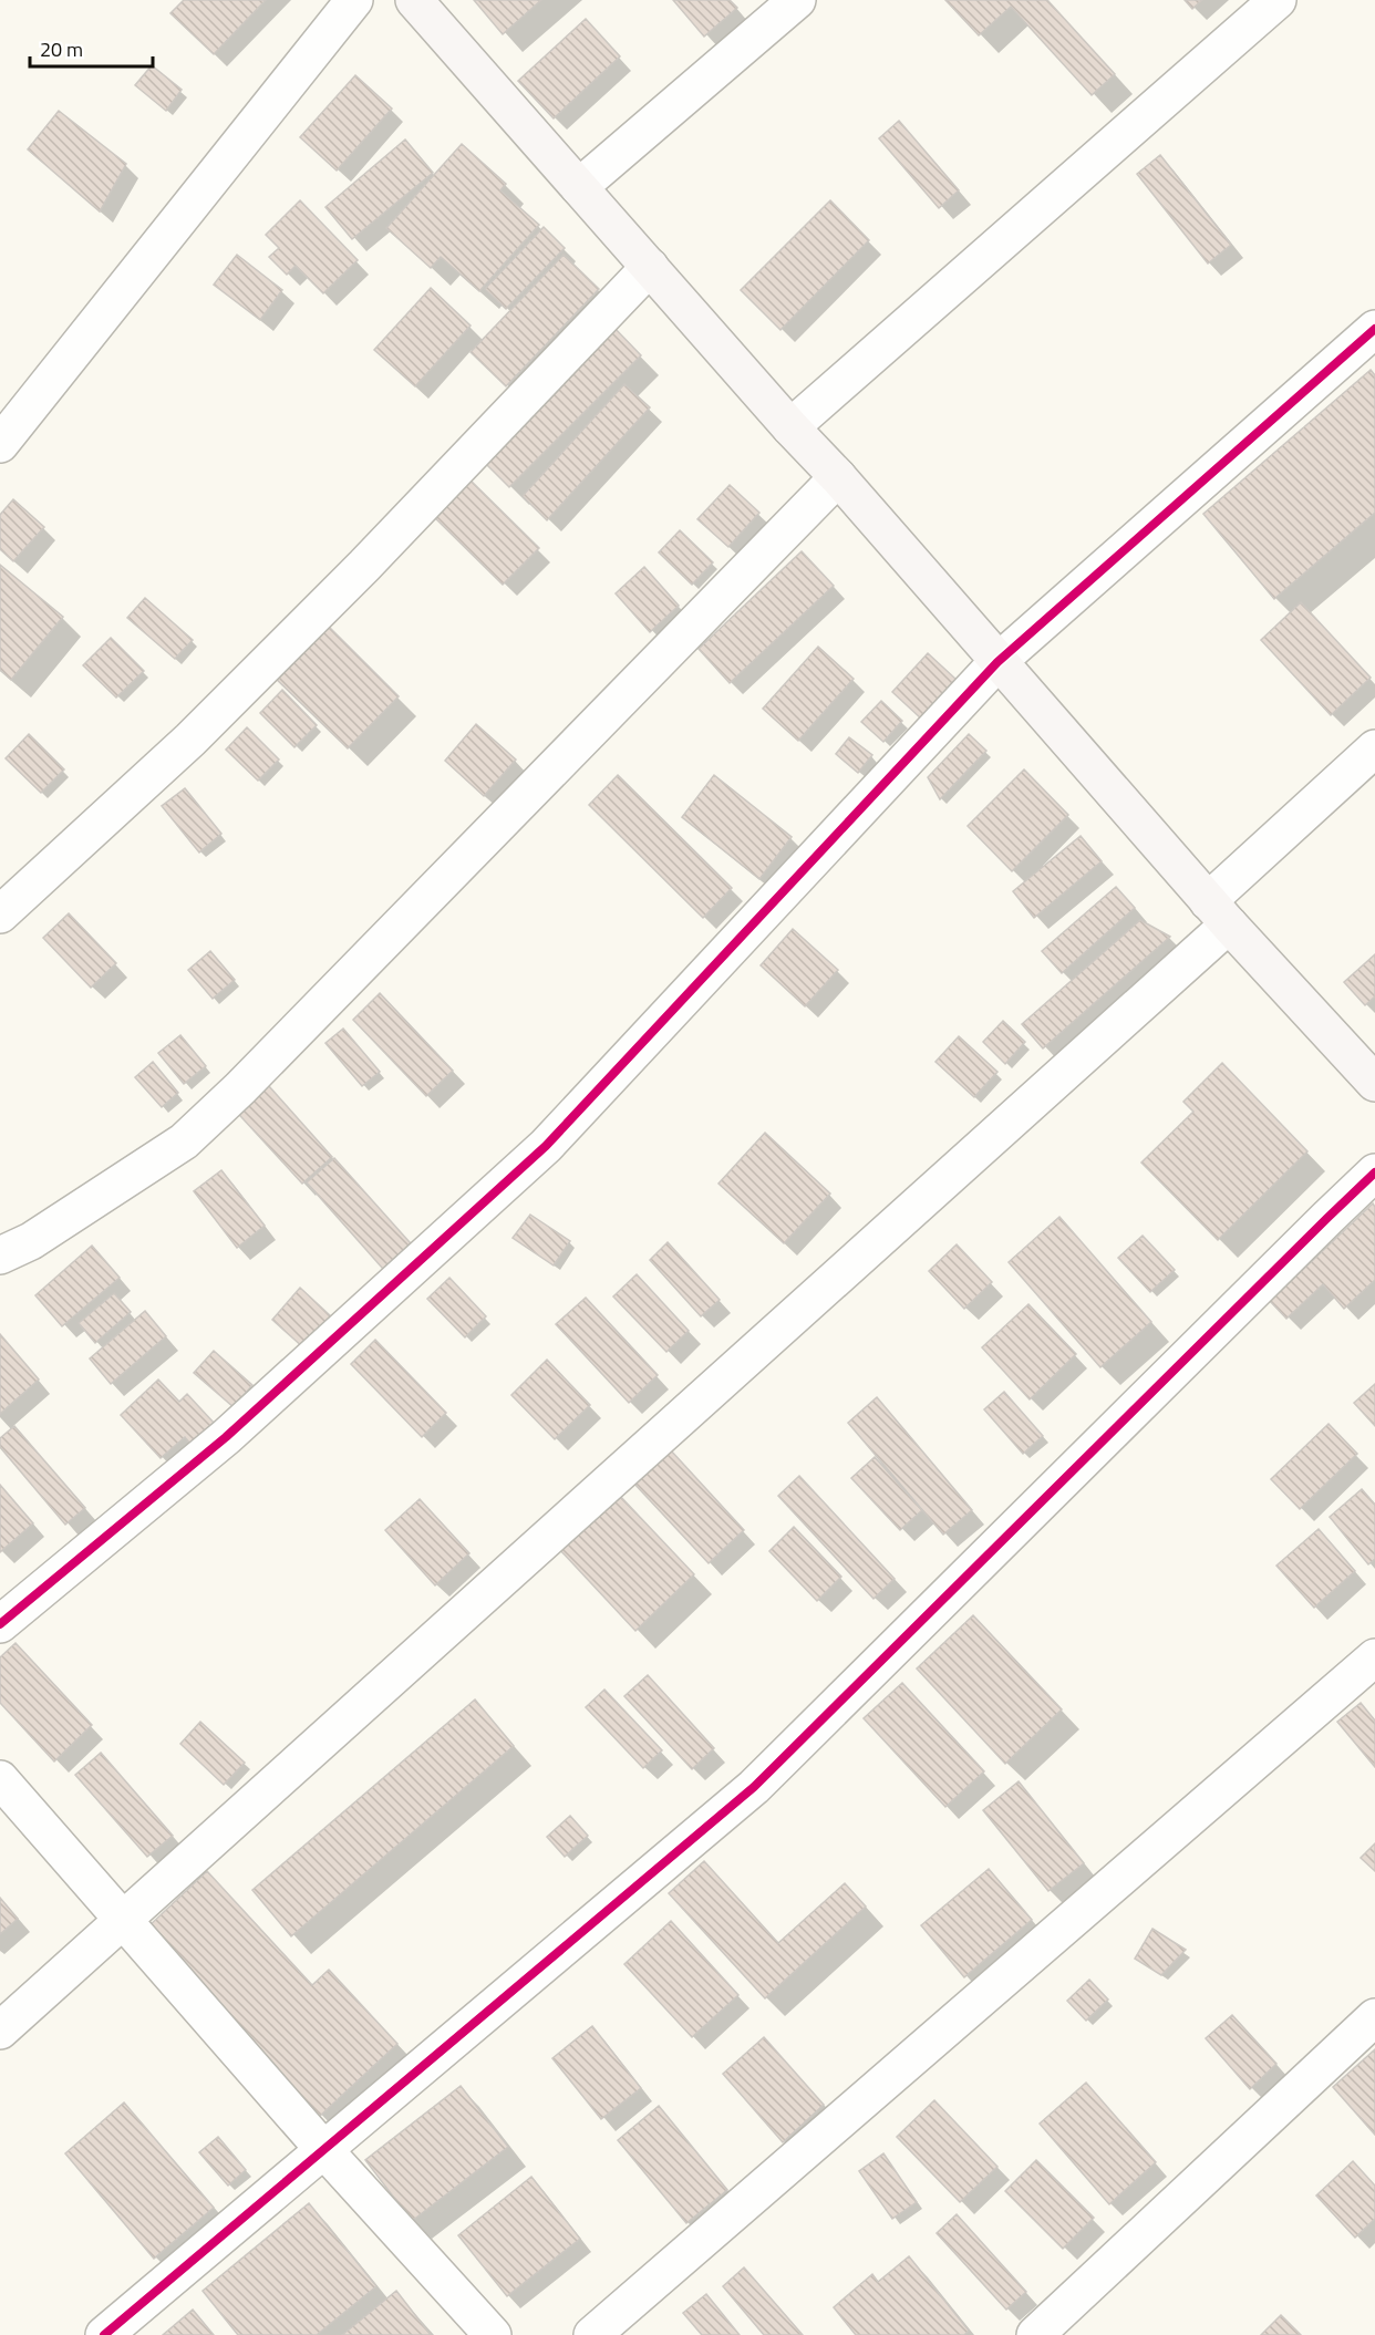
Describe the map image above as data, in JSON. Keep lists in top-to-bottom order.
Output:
{
  "scale_bar": "20 m"
}
